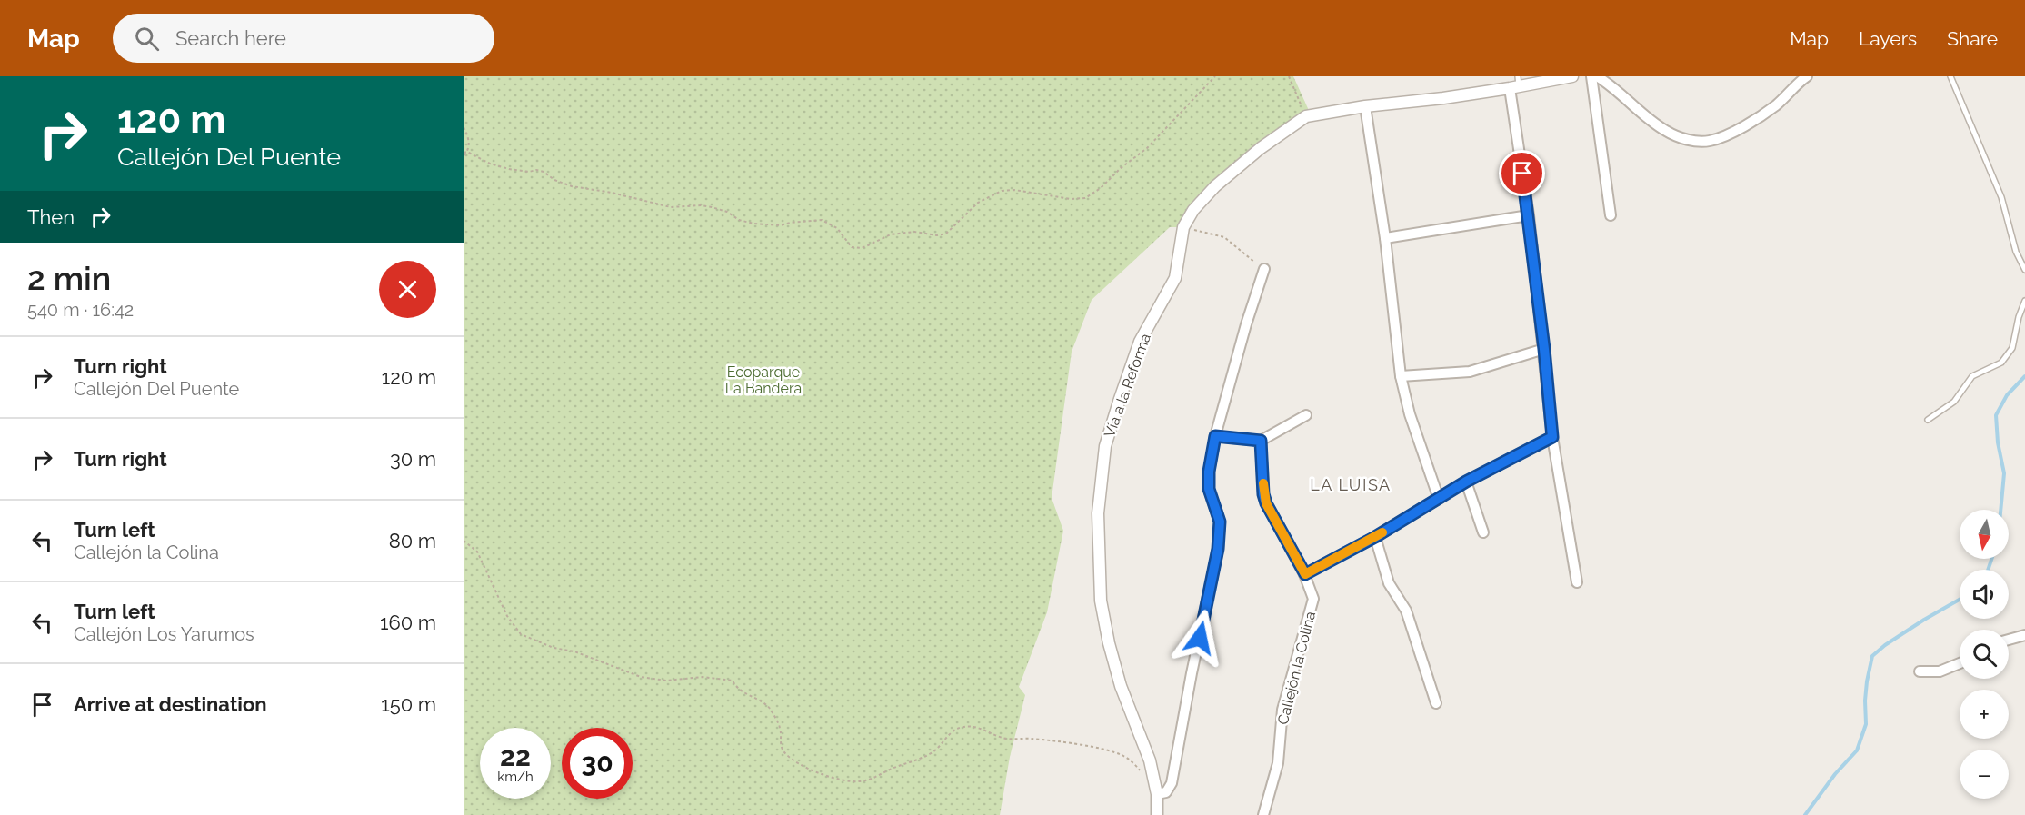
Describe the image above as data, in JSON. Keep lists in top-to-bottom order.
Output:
{
  "streets": {
    "street": ["Vía a la Reforma", "Callejón la Colina"]
  },
  "districts": ["LA LUISA"],
  "parks": ["Ecoparque La Bandera"],
  "north": "bottom",
  "page": {
    "header": "Map",
    "search": "Search here",
    "nav": ["Map", "Layers", "Share"],
    "turn": ["120 m", "Callejón Del Puente"],
    "then": "Then",
    "heading": ["2 min", "540 m · 16:42"],
    "list": [
      {
        "name": "Turn right",
        "note": "Callejón Del Puente",
        "value": "120 m"
      },
      {
        "name": "Turn right",
        "value": "30 m"
      },
      {
        "name": "Turn left",
        "note": "Callejón la Colina",
        "value": "80 m"
      },
      {
        "name": "Turn left",
        "note": "Callejón Los Yarumos",
        "value": "160 m"
      },
      {
        "name": "Arrive at destination",
        "value": "150 m"
      }
    ],
    "map_buttons": ["+", "−"],
    "speed": "22 km/h",
    "limit": "30"
  }
}
